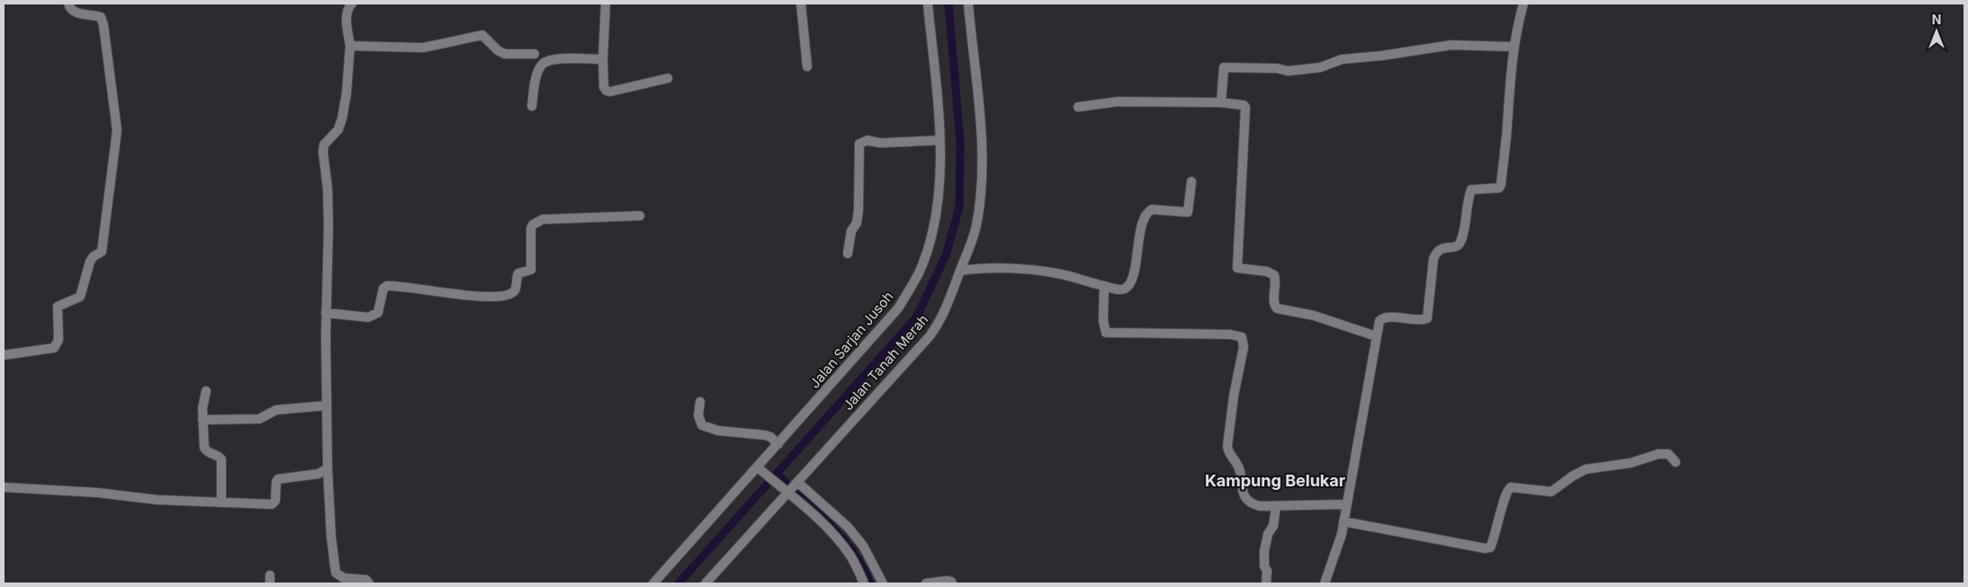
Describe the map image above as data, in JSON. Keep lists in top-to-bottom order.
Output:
{
  "streets": {
    "street": ["Jalan Sarjan Jusoh", "Jalan Tanah Merah"]
  },
  "districts": ["Kampung Belukar"],
  "north": "top"
}
